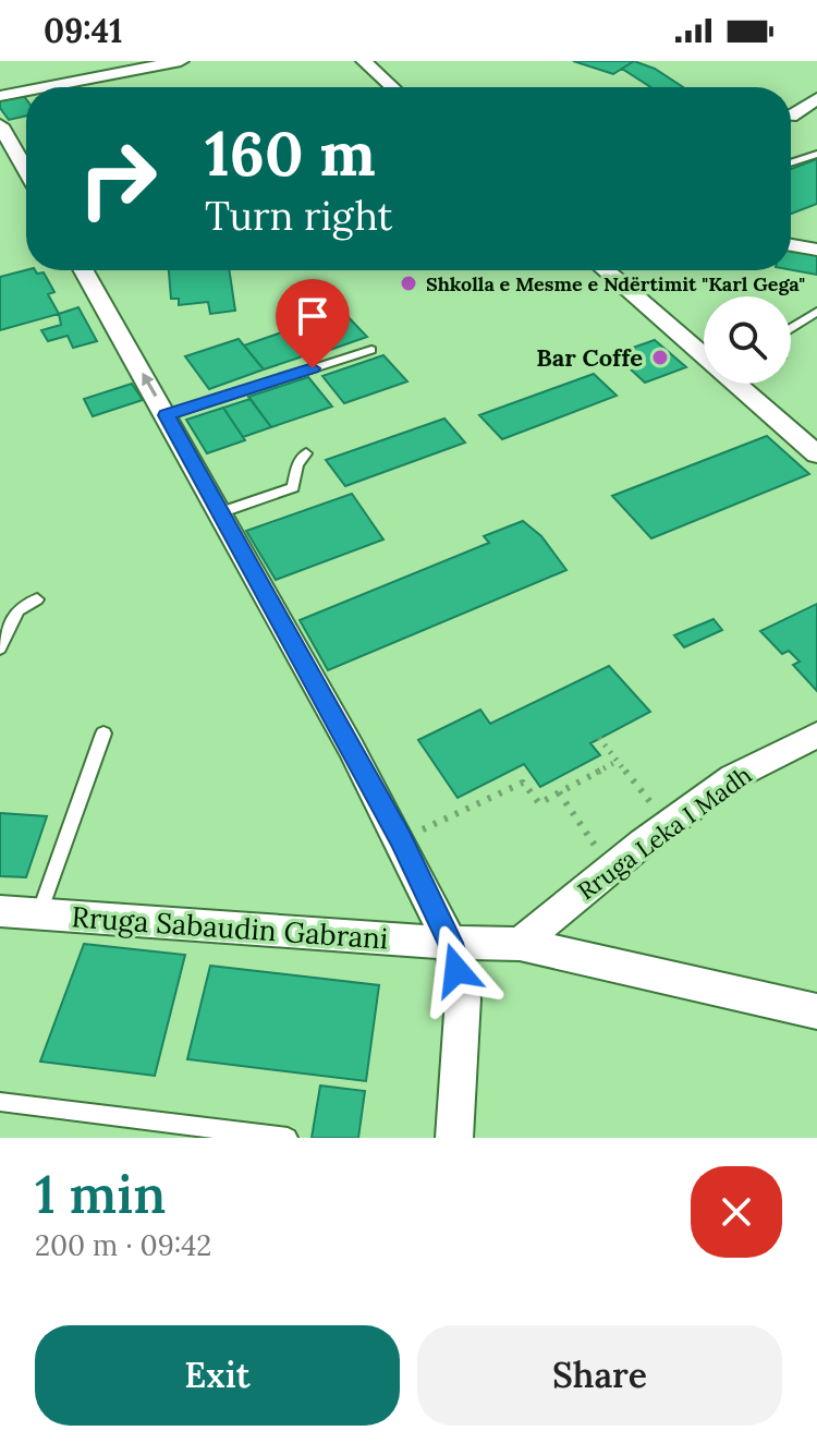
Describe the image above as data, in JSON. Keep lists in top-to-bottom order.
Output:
{
  "streets": {
    "street": ["Rruga Leka I Madh", "Rruga Sabaudin Gabrani"]
  },
  "crossings": [
    ["Rruga Leka I Madh", "Rruga Sabaudin Gabrani"]
  ],
  "places": ["Shkolla e Mesme e Ndërtimit \"Karl Gega\"", "Bar Coffe"],
  "page": {
    "status": "09:41",
    "turn": ["160 m", "Turn right"],
    "heading": ["1 min", "200 m · 09:42"],
    "buttons": ["Exit", "Share"]
  }
}
